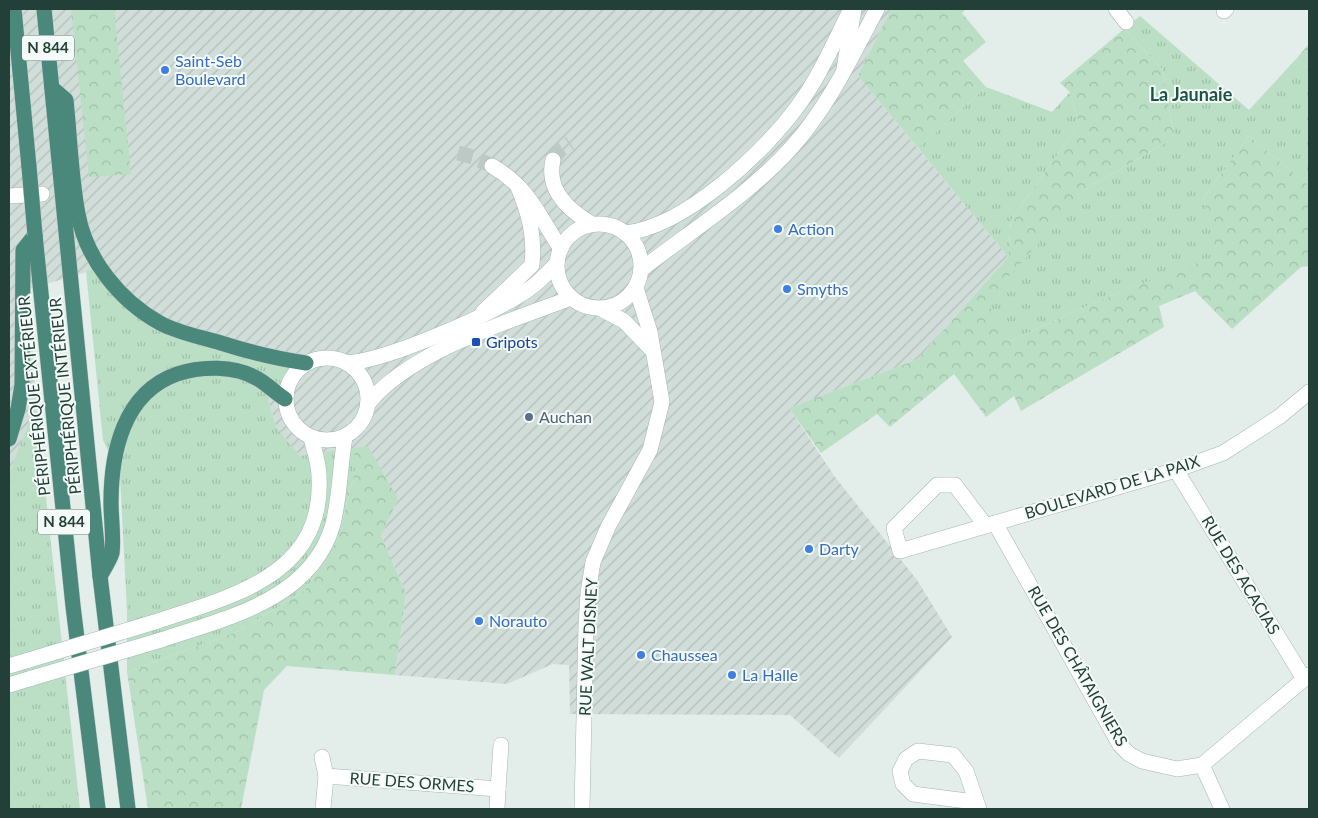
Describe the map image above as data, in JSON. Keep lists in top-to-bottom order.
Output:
{
  "streets": {
    "highway": ["N 844", "PÉRIPHÉRIQUE EXTÉRIEUR", "PÉRIPHÉRIQUE INTÉRIEUR"],
    "street": [
      "BOULEVARD DE LA PAIX",
      "RUE DES ACACIAS",
      "RUE WALT DISNEY",
      "RUE DES CHÂTAIGNIERS",
      "RUE DES ORMES"
    ]
  },
  "crossings": [
    ["N 844", "PÉRIPHÉRIQUE INTÉRIEUR"],
    ["BOULEVARD DE LA PAIX", "RUE DES ACACIAS"],
    ["BOULEVARD DE LA PAIX", "RUE DES CHÂTAIGNIERS"]
  ],
  "districts": ["La Jaunaie"],
  "places": {
    "other": [
      "Saint-Seb Boulevard",
      "Action",
      "Smyths",
      "Auchan",
      "Darty",
      "Norauto",
      "Chaussea",
      "La Halle"
    ],
    "transit": ["Gripots"]
  }
}
